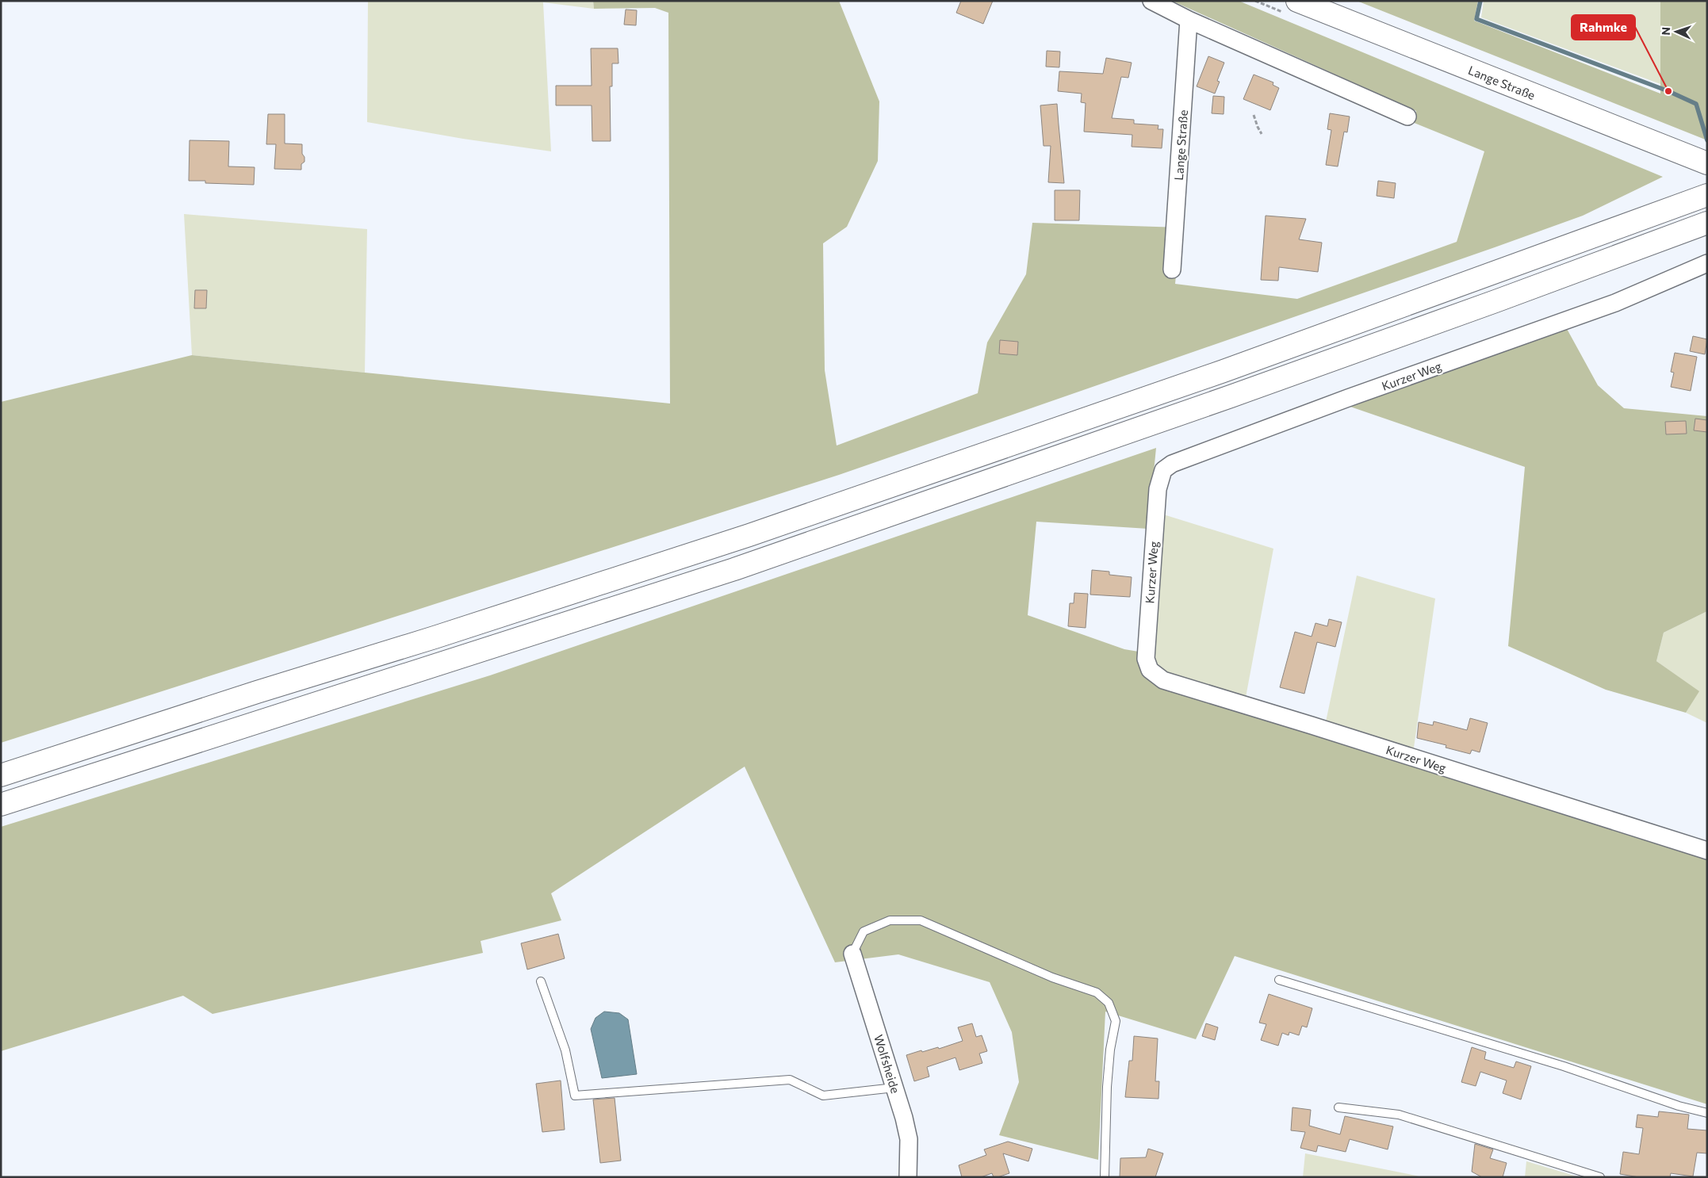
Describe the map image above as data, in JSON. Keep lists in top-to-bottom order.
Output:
{
  "streets": {
    "main road": ["Lange Straße"],
    "street": ["Kurzer Weg", "Wolfsheide"]
  },
  "places": ["Rahmke"],
  "north": "left"
}
